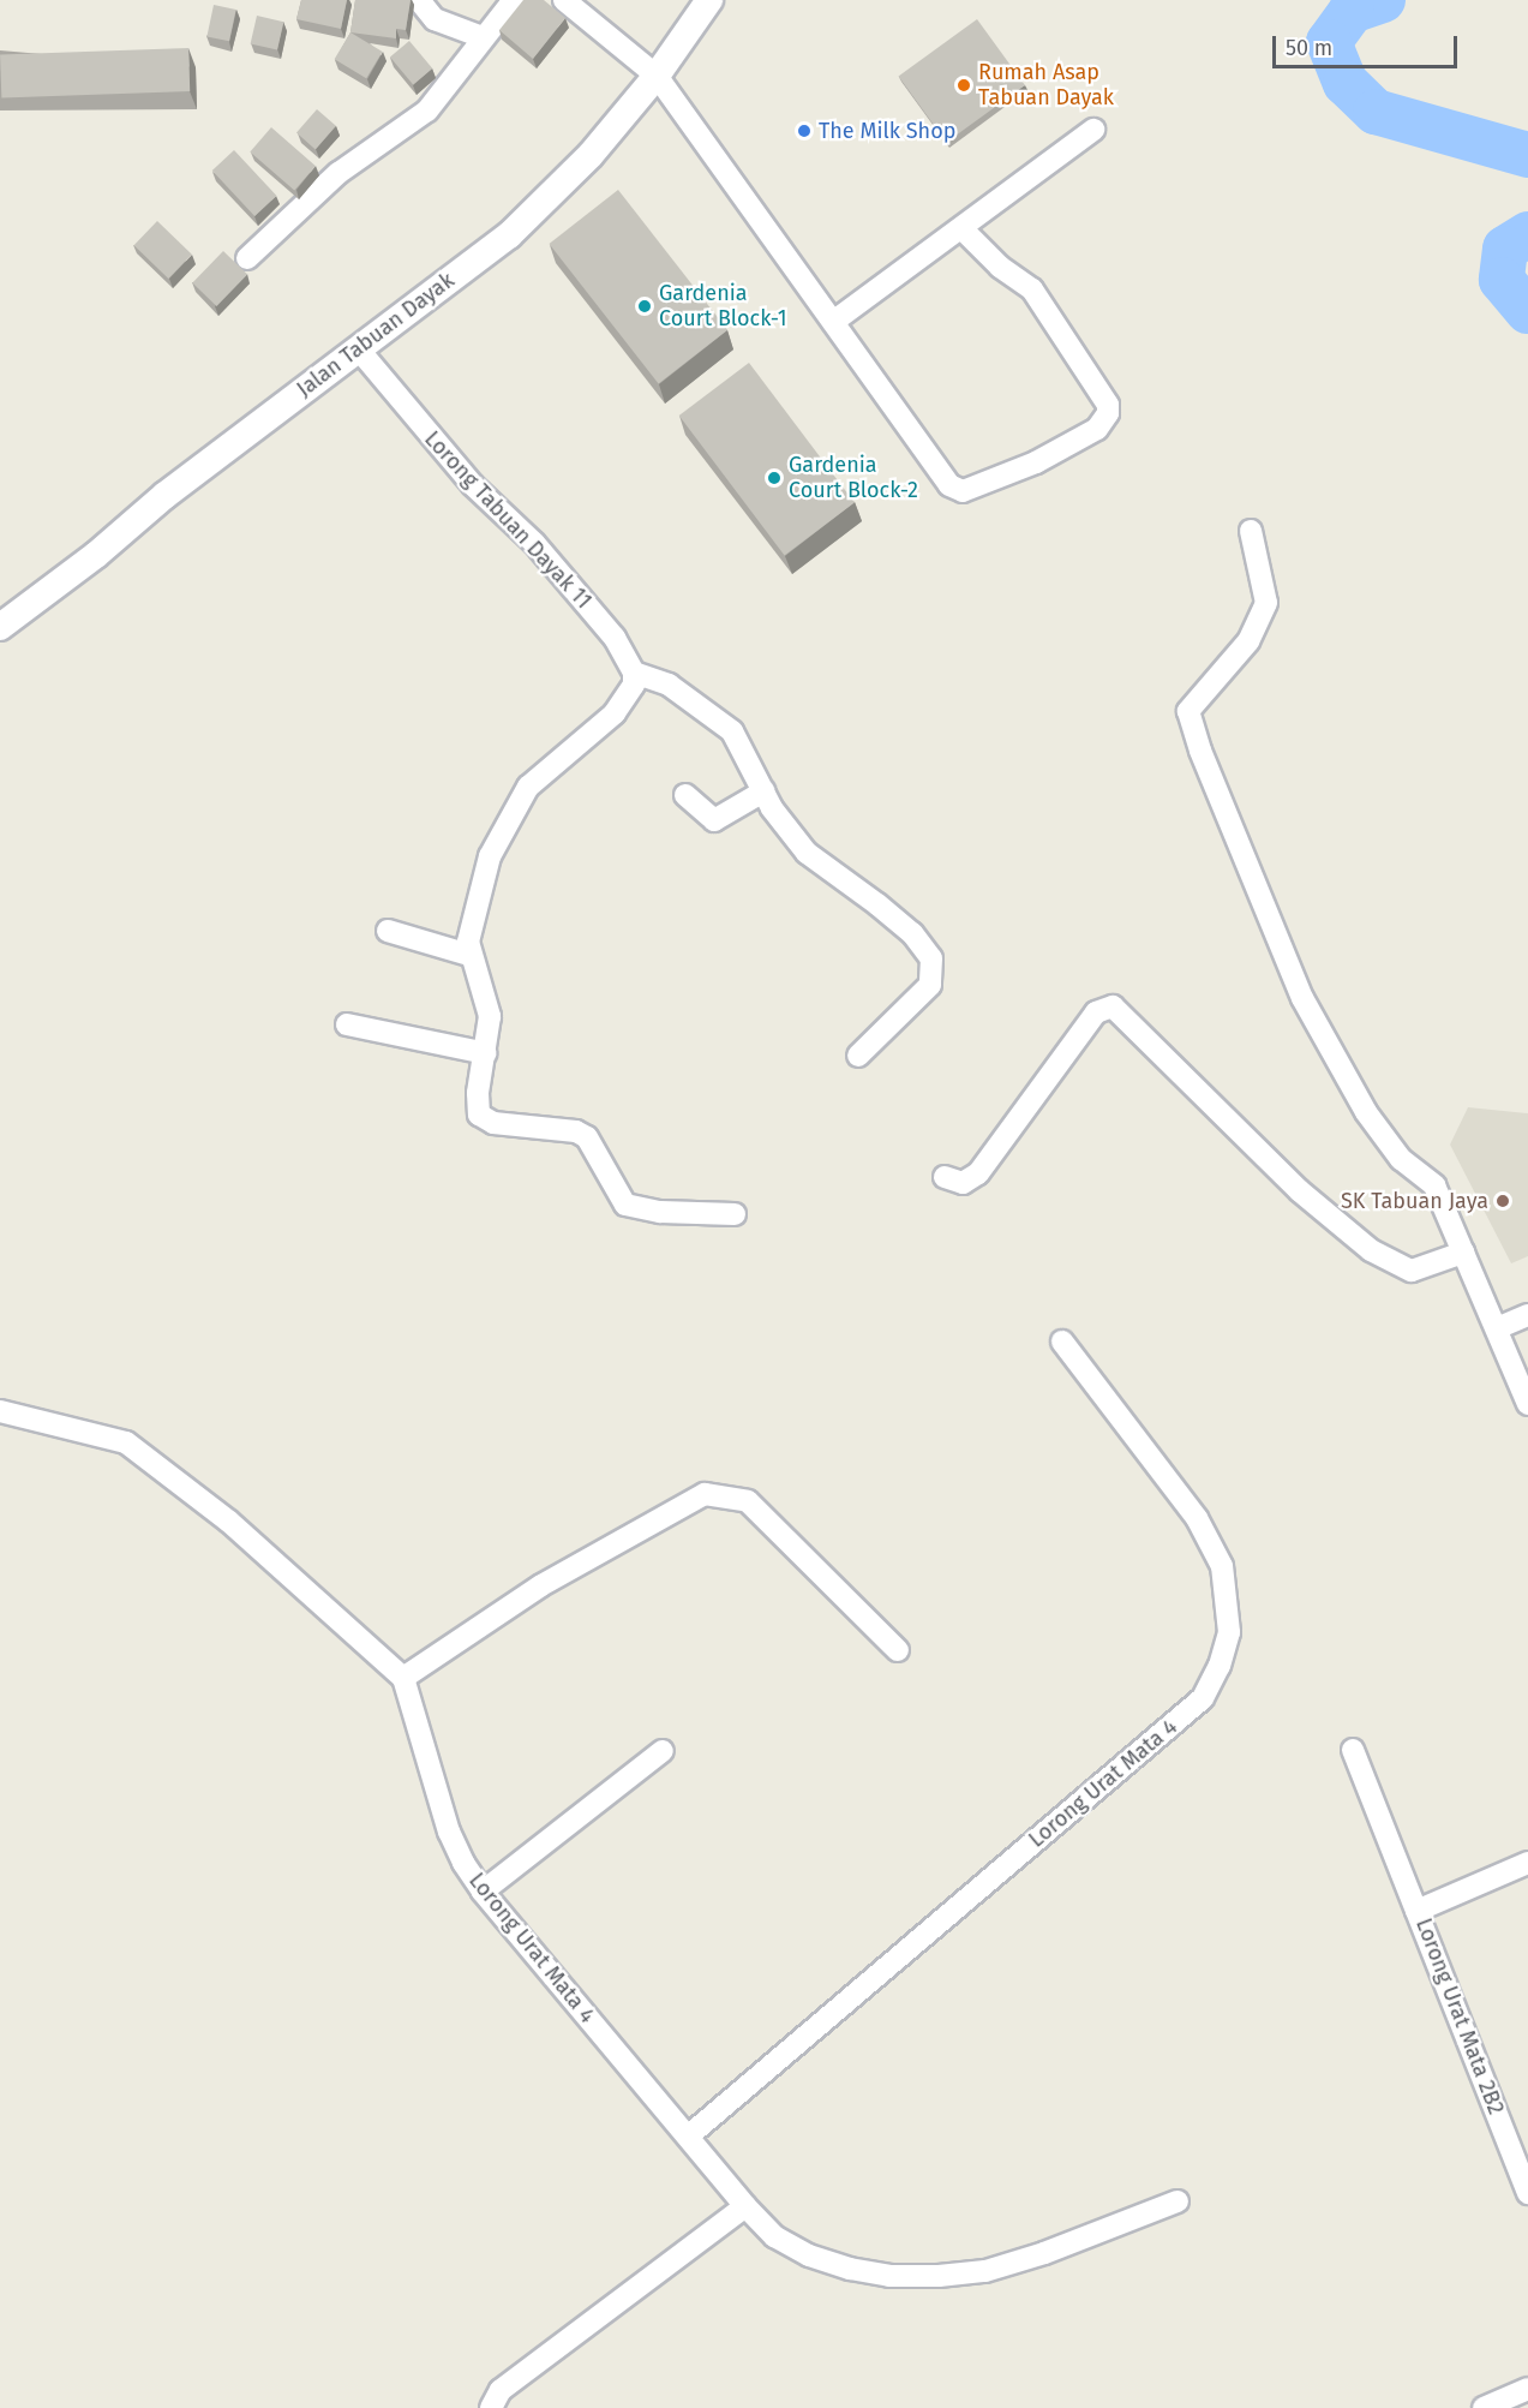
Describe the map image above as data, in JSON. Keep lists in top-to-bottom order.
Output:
{
  "streets": {
    "street": [
      "Jalan Tabuan Dayak",
      "Lorong Tabuan Dayak 11",
      "Lorong Urat Mata 4",
      "Lorong Urat Mata 2B2"
    ]
  },
  "crossings": [
    ["Jalan Tabuan Dayak", "Lorong Tabuan Dayak 11"]
  ],
  "places": [
    "Rumah Asap Tabuan Dayak",
    "The Milk Shop",
    "Gardenia Court Block-1",
    "Gardenia Court Block-2",
    "SK Tabuan Jaya"
  ],
  "scale_bar": "50 m"
}
